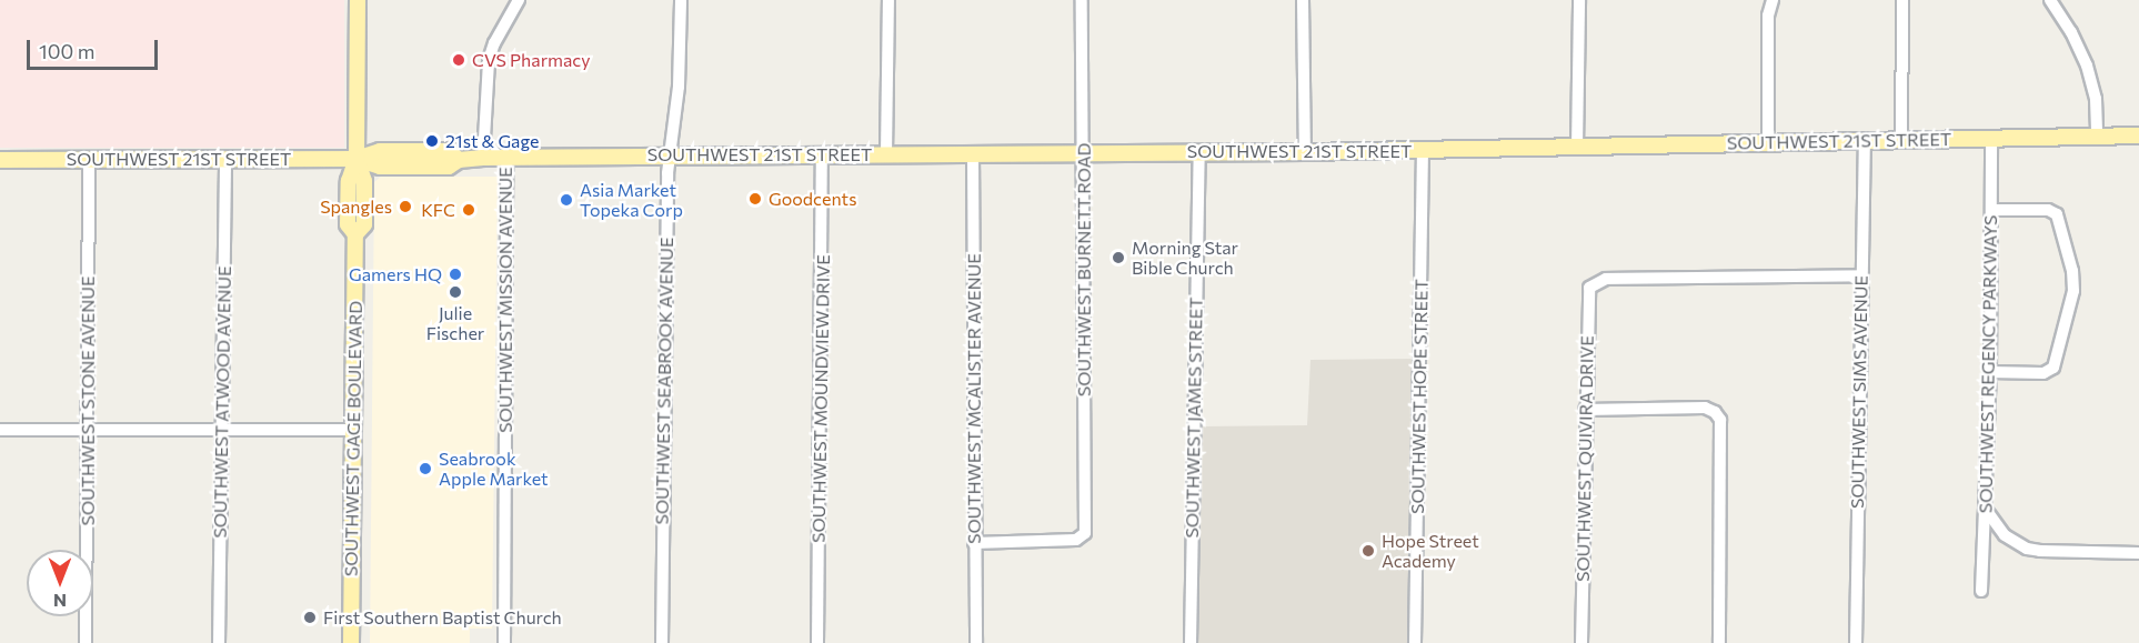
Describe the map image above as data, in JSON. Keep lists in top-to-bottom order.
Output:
{
  "streets": {
    "main road": ["SOUTHWEST 21ST STREET", "SOUTHWEST GAGE BOULEVARD"],
    "street": [
      "SOUTHWEST BURNETT ROAD",
      "SOUTHWEST MISSION AVENUE",
      "SOUTHWEST REGENCY PARKWAYS",
      "SOUTHWEST SEABROOK AVENUE",
      "SOUTHWEST SIMS AVENUE",
      "SOUTHWEST HOPE STREET",
      "SOUTHWEST MOUNDVIEW DRIVE",
      "SOUTHWEST MCALISTER AVENUE",
      "SOUTHWEST STONE AVENUE",
      "SOUTHWEST ATWOOD AVENUE",
      "SOUTHWEST JAMES STREET",
      "SOUTHWEST QUIVIRA DRIVE"
    ]
  },
  "crossings": [
    ["SOUTHWEST 21ST STREET", "SOUTHWEST BURNETT ROAD"],
    ["SOUTHWEST 21ST STREET", "SOUTHWEST MISSION AVENUE"],
    ["SOUTHWEST 21ST STREET", "SOUTHWEST REGENCY PARKWAYS"],
    ["SOUTHWEST 21ST STREET", "SOUTHWEST SEABROOK AVENUE"],
    ["SOUTHWEST 21ST STREET", "SOUTHWEST SIMS AVENUE"],
    ["SOUTHWEST 21ST STREET", "SOUTHWEST HOPE STREET"],
    ["SOUTHWEST 21ST STREET", "SOUTHWEST MOUNDVIEW DRIVE"],
    ["SOUTHWEST 21ST STREET", "SOUTHWEST MCALISTER AVENUE"],
    ["SOUTHWEST 21ST STREET", "SOUTHWEST STONE AVENUE"],
    ["SOUTHWEST 21ST STREET", "SOUTHWEST ATWOOD AVENUE"],
    ["SOUTHWEST 21ST STREET", "SOUTHWEST JAMES STREET"],
    ["SOUTHWEST 21ST STREET", "SOUTHWEST GAGE BOULEVARD"],
    ["SOUTHWEST BURNETT ROAD", "SOUTHWEST MCALISTER AVENUE"],
    ["SOUTHWEST SIMS AVENUE", "SOUTHWEST QUIVIRA DRIVE"]
  ],
  "places": [
    "CVS Pharmacy",
    "21st & Gage",
    "Goodcents",
    "Asia Market Topeka Corp",
    "Spangles",
    "KFC",
    "Morning Star Bible Church",
    "Gamers HQ",
    "Julie Fischer",
    "Seabrook Apple Market",
    "Hope Street Academy",
    "First Southern Baptist Church"
  ],
  "scale_bar": "100 m",
  "north": "bottom"
}
